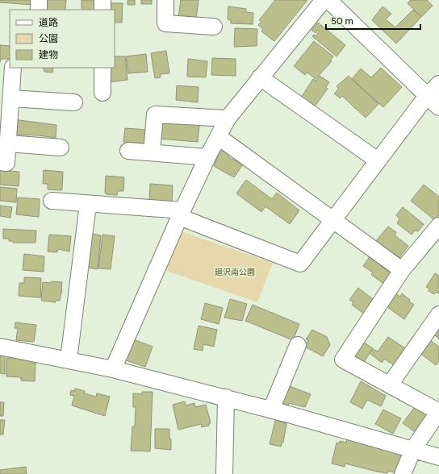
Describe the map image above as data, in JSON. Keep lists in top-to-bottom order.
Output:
{
  "parks": ["廻沢南公園"],
  "legend": ["道路", "公園", "建物"],
  "scale_bar": "50 m"
}
